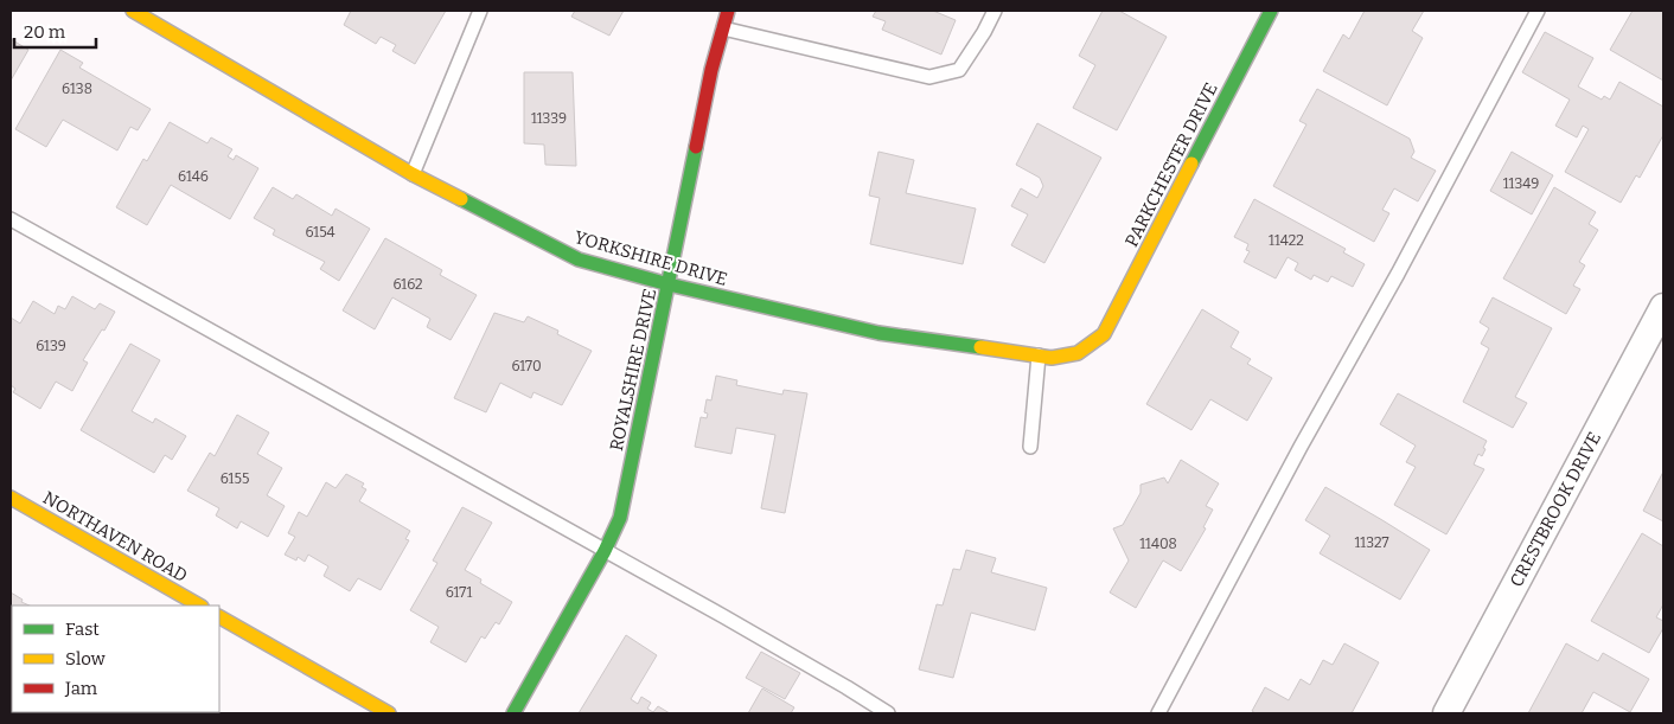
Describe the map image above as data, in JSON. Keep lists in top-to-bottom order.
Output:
{
  "streets": {
    "street": [
      "PARKCHESTER DRIVE",
      "YORKSHIRE DRIVE",
      "ROYALSHIRE DRIVE",
      "CRESTBROOK DRIVE",
      "NORTHAVEN ROAD"
    ]
  },
  "crossings": [
    ["PARKCHESTER DRIVE", "YORKSHIRE DRIVE"],
    ["YORKSHIRE DRIVE", "ROYALSHIRE DRIVE"]
  ],
  "house_numbers": [
    "6138",
    "11339",
    "6146",
    "11349",
    "6154",
    "11422",
    "6162",
    "6139",
    "6170",
    "6155",
    "11327",
    "11408",
    "6171"
  ],
  "legend": ["Fast", "Slow", "Jam"],
  "scale_bar": "20 m"
}
